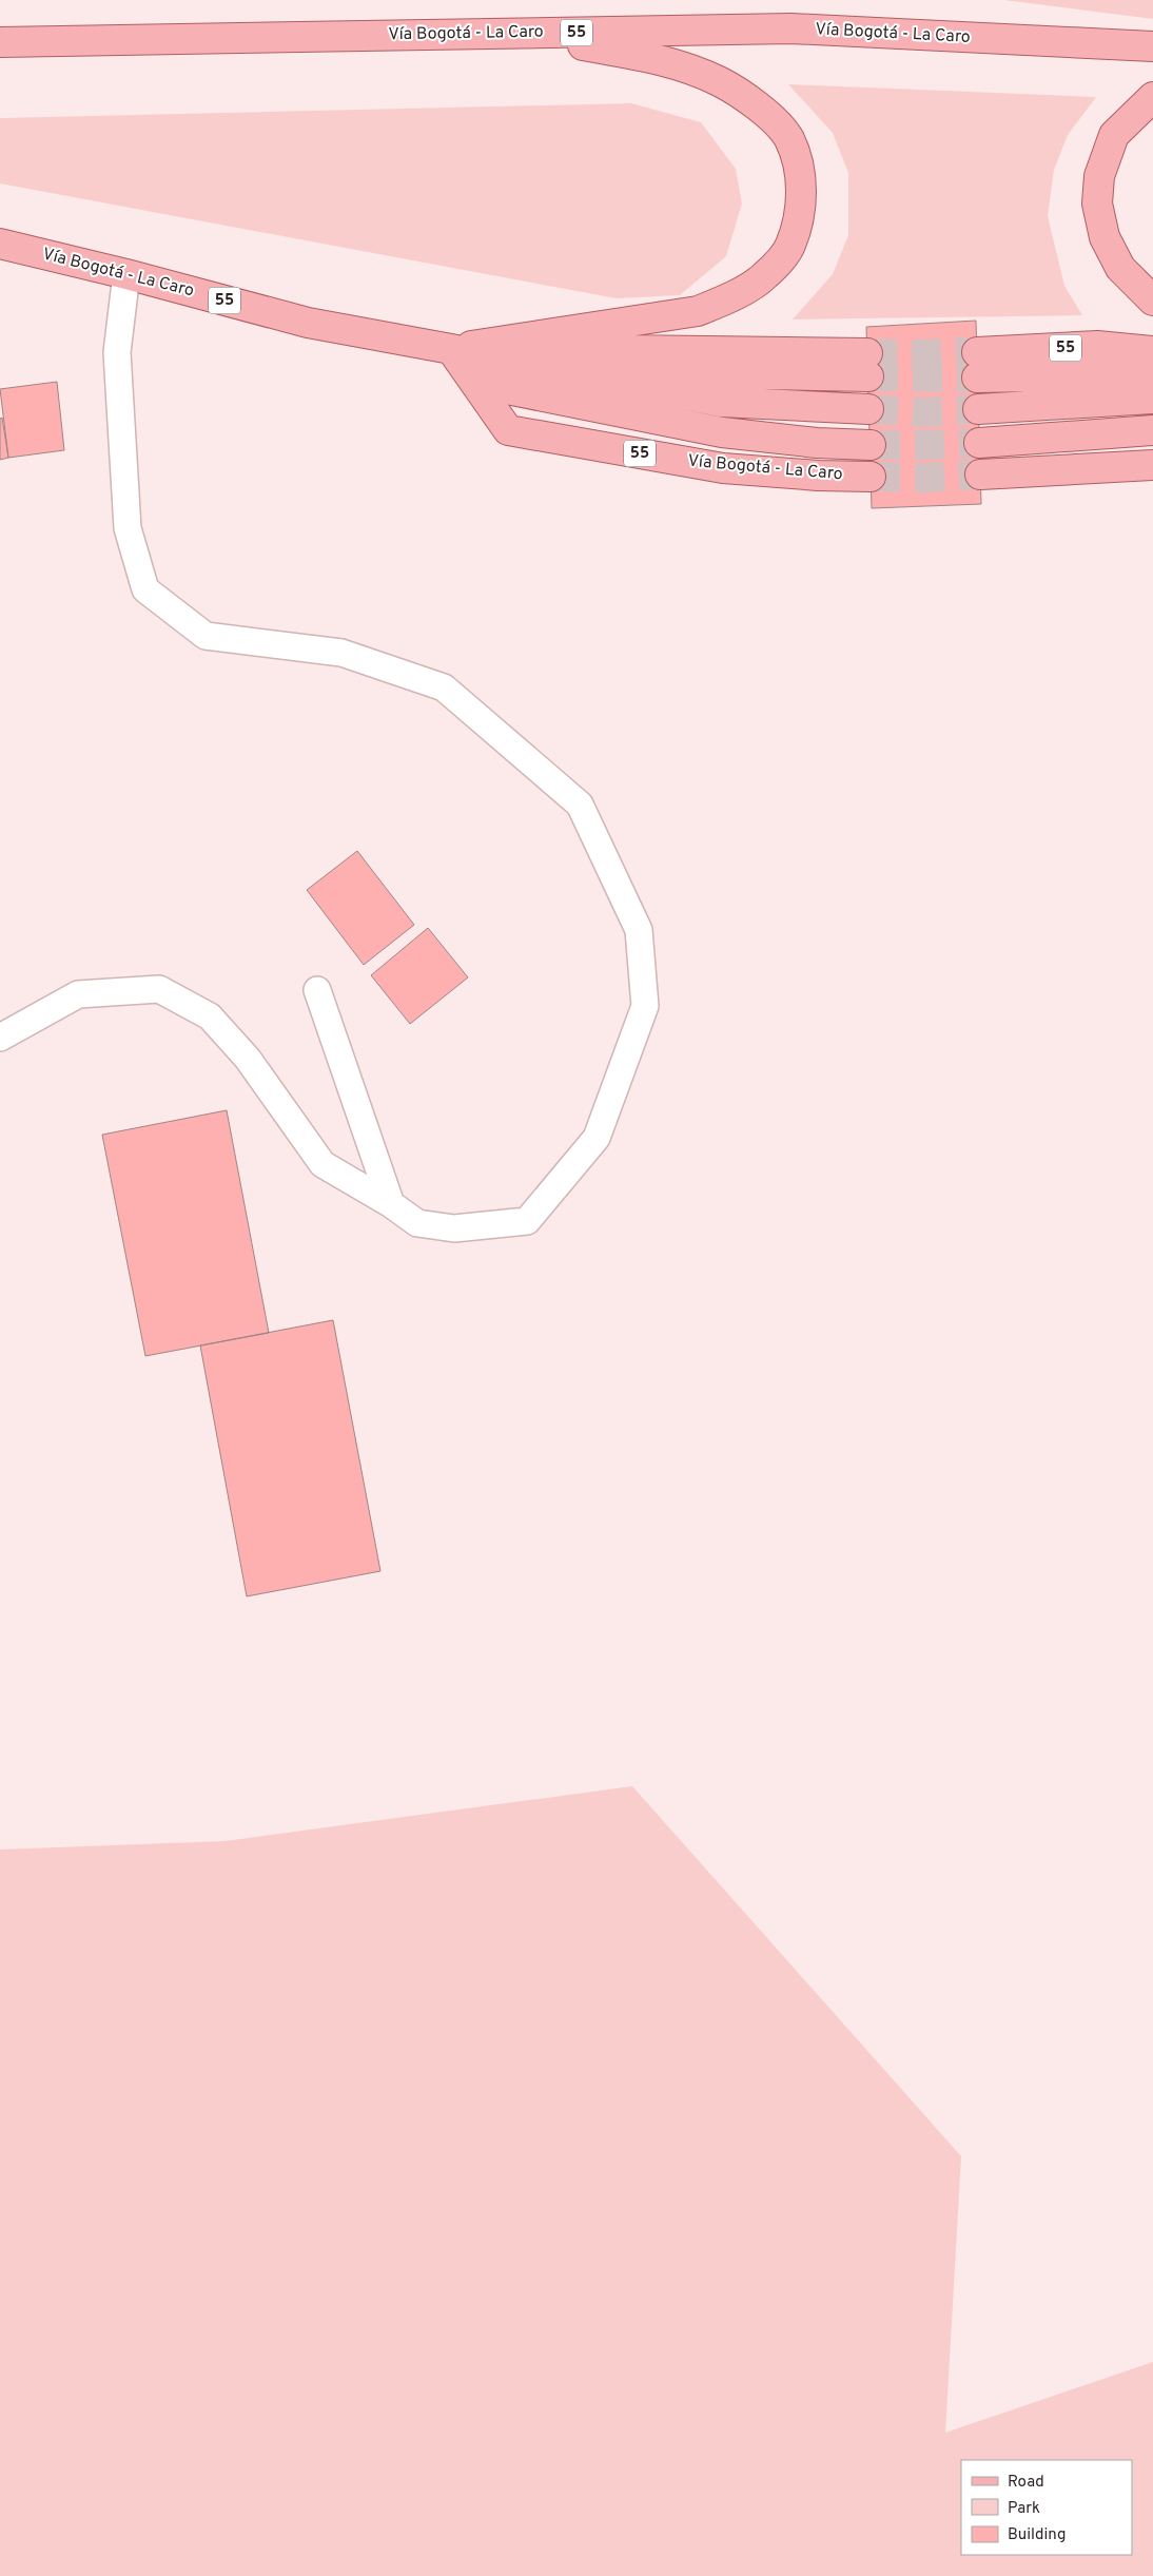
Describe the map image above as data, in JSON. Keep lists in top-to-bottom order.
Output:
{
  "streets": {
    "main road": ["55", "Vía Bogotá - La Caro"]
  },
  "legend": ["Road", "Park", "Building"]
}
